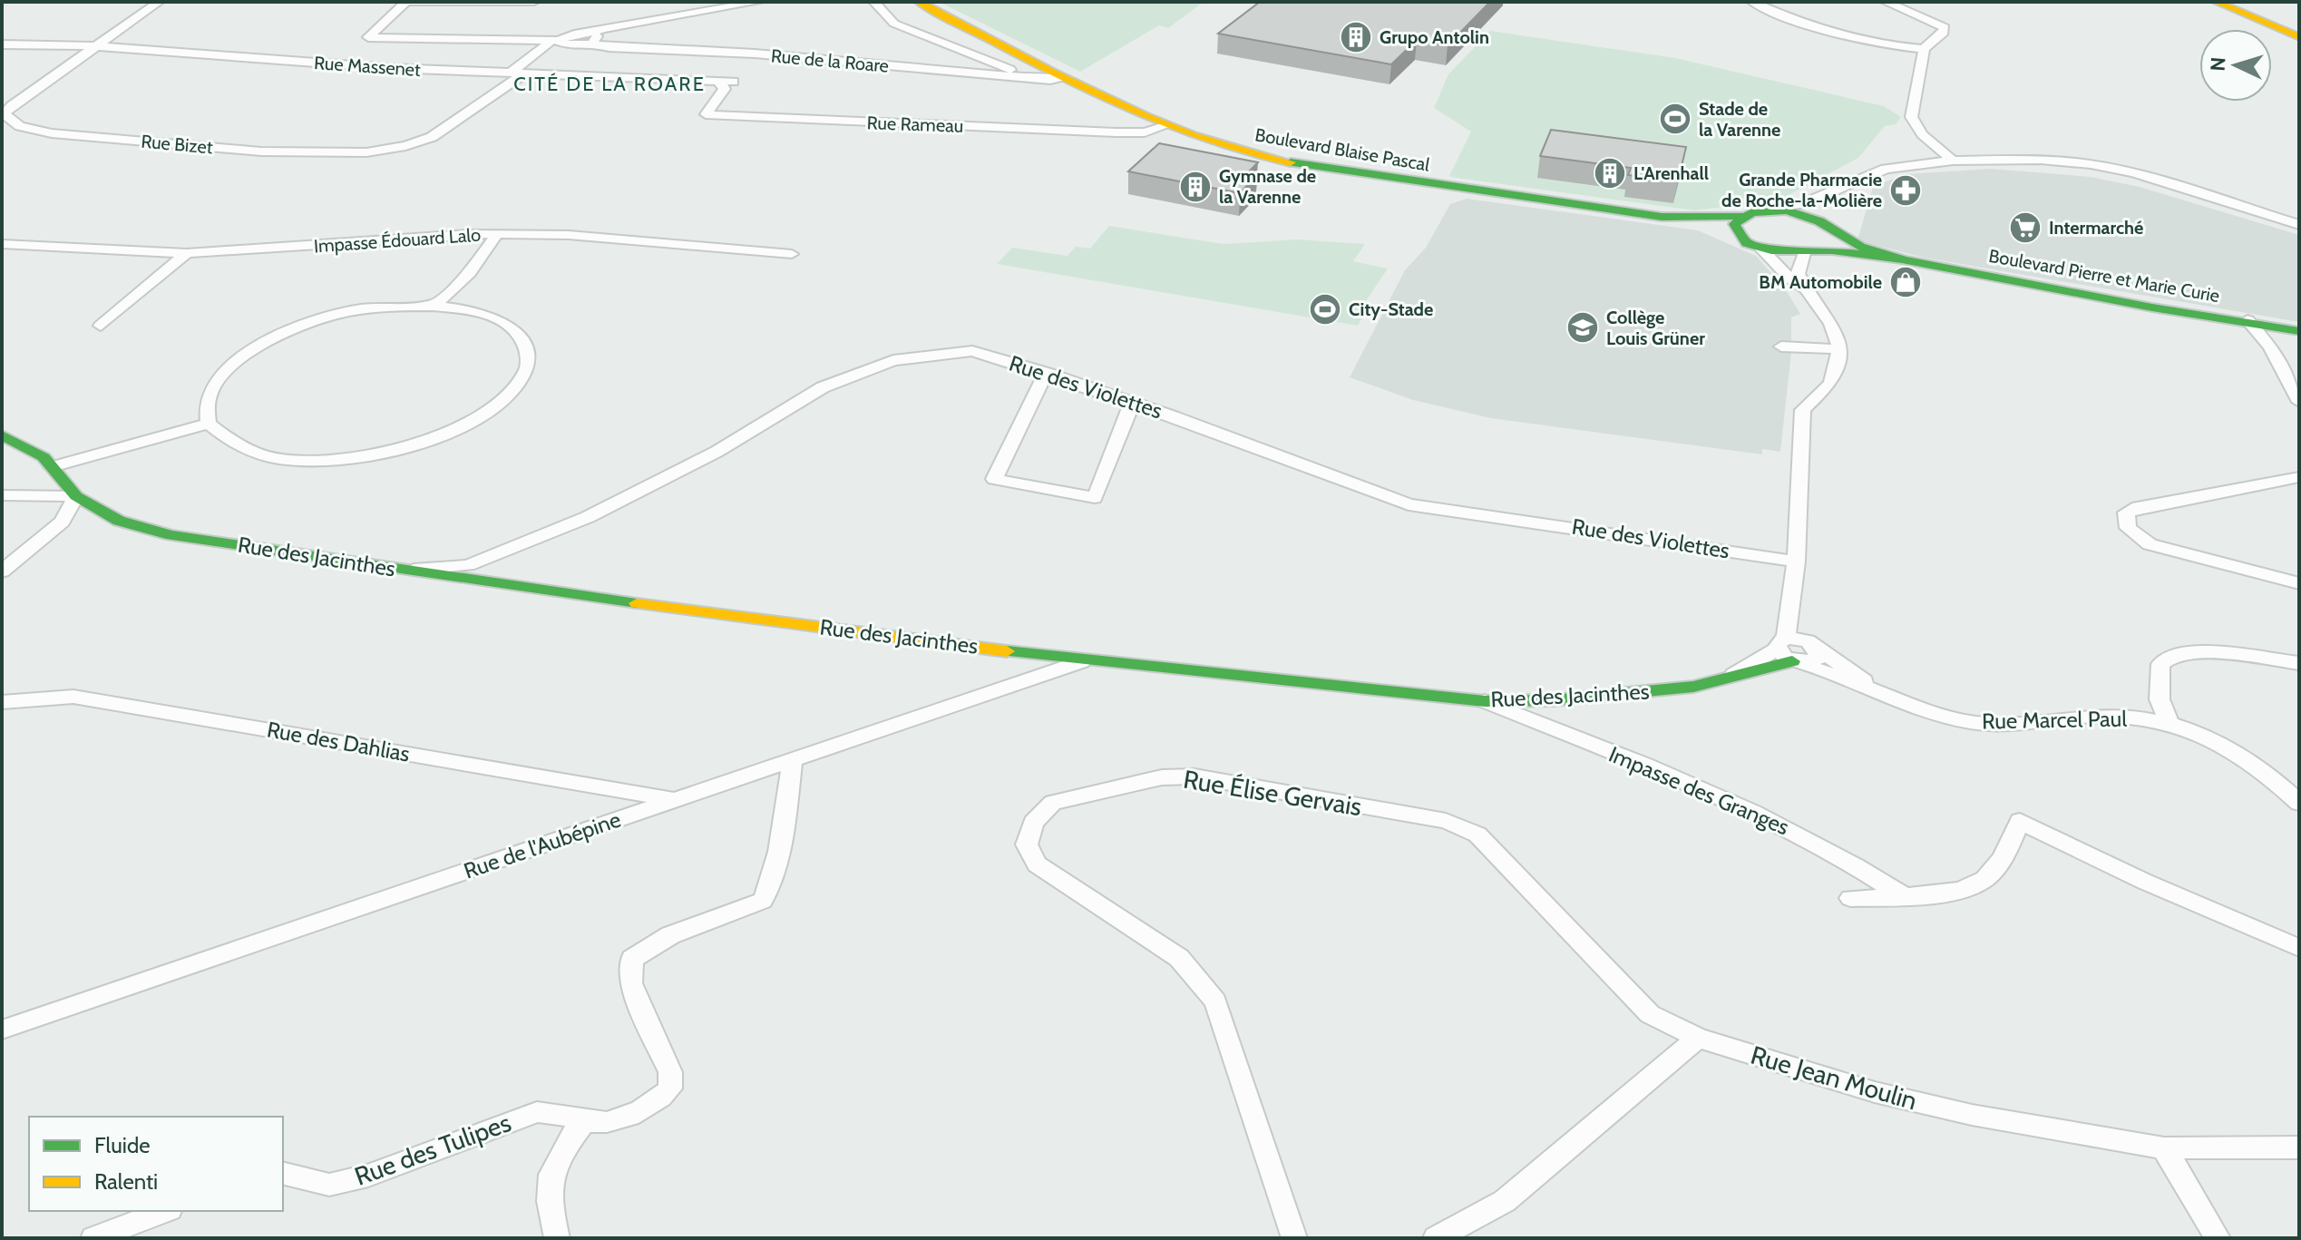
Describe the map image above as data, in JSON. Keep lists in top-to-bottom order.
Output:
{
  "streets": {
    "main road": ["Boulevard Blaise Pascal", "Boulevard Pierre et Marie Curie", "Rue des Jacinthes"],
    "street": [
      "Rue de la Roare",
      "Rue Massenet",
      "Rue Rameau",
      "Rue Bizet",
      "Impasse Édouard Lalo",
      "Rue des Violettes",
      "Rue Marcel Paul",
      "Rue des Dahlias",
      "Impasse des Granges",
      "Rue Élise Gervais",
      "Rue de l'Aubépine",
      "Rue Jean Moulin",
      "Rue des Tulipes"
    ]
  },
  "crossings": [
    ["Rue de la Roare", "Boulevard Blaise Pascal"],
    ["Rue Massenet", "Rue Rameau"],
    ["Rue Massenet", "Rue Bizet"],
    ["Rue Rameau", "Boulevard Blaise Pascal"],
    ["Boulevard Blaise Pascal", "Boulevard Pierre et Marie Curie"],
    ["Rue des Violettes", "Rue des Jacinthes"],
    ["Rue des Jacinthes", "Rue Marcel Paul"],
    ["Rue des Jacinthes", "Impasse des Granges"],
    ["Rue des Jacinthes", "Rue de l'Aubépine"],
    ["Rue des Dahlias", "Rue de l'Aubépine"],
    ["Rue Élise Gervais", "Rue Jean Moulin"],
    ["Rue de l'Aubépine", "Rue des Tulipes"]
  ],
  "districts": ["CITÉ DE LA ROARE"],
  "places": {
    "building": ["Grupo Antolin", "L'Arenhall", "Gymnase de la Varenne"],
    "sports": ["Stade de la Varenne", "City-Stade"],
    "pharmacy": ["Grande Pharmacie de Roche-la-Molière"],
    "supermarket": ["Intermarché"],
    "shop": ["BM Automobile"],
    "school or university": ["Collège Louis Grüner"]
  },
  "legend": ["Fluide", "Ralenti"],
  "north": "left"
}
